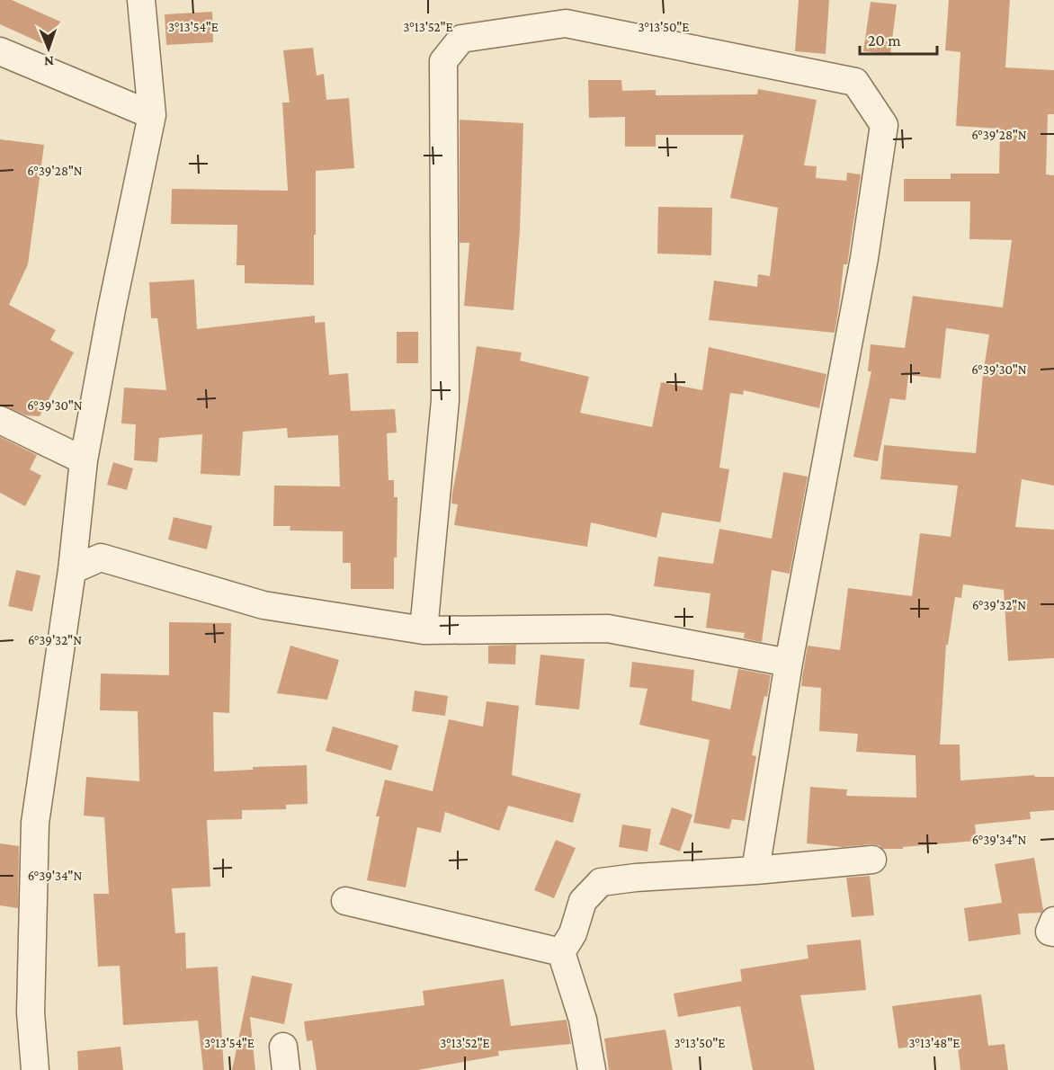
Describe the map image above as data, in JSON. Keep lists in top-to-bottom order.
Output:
{
  "scale_bar": "20 m",
  "north": "bottom",
  "coordinates": [
    "3°13'54\"E",
    "3°13'52\"E",
    "3°13'50\"E",
    "6°39'28\"N",
    "6°39'30\"N",
    "6°39'32\"N",
    "6°39'34\"N",
    "3°13'48\"E"
  ]
}
